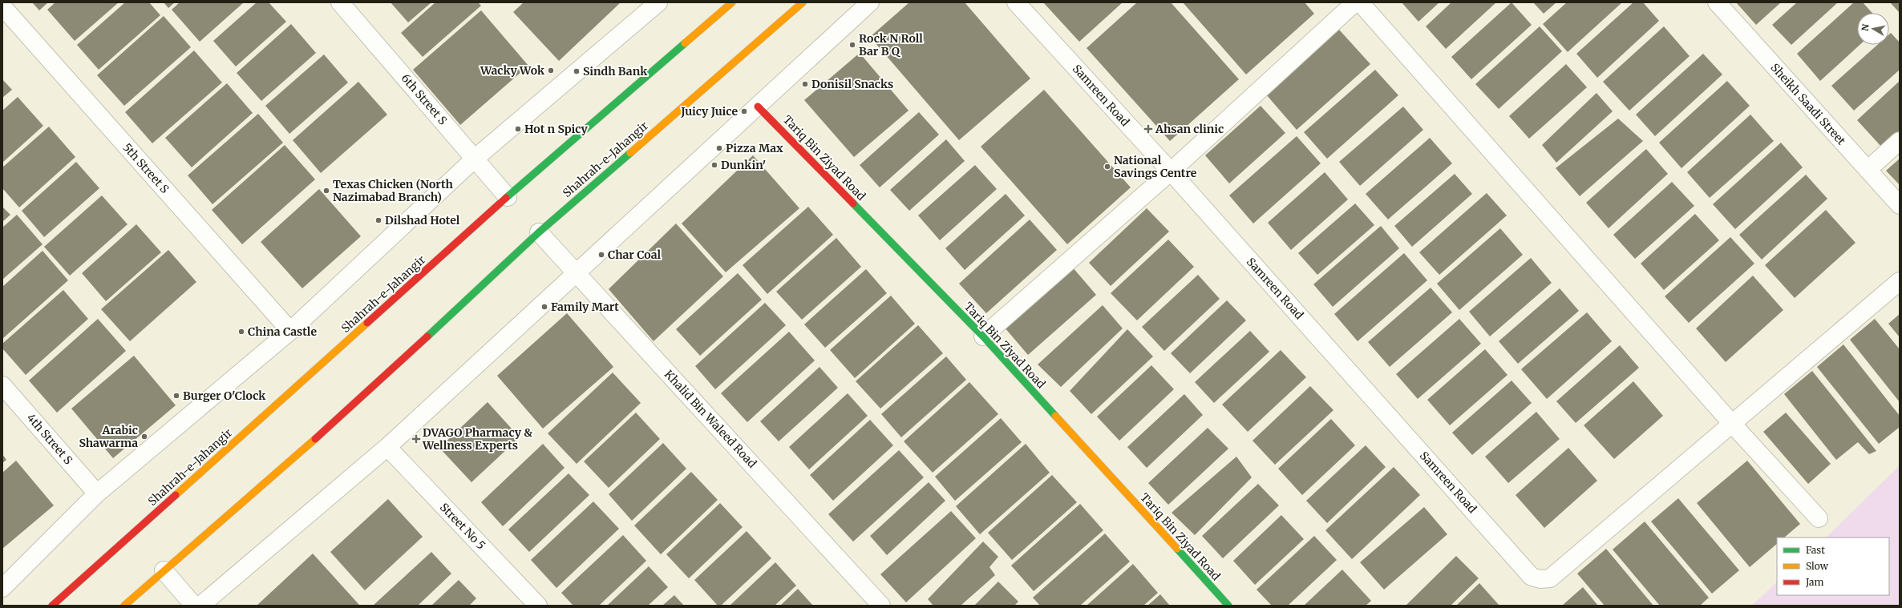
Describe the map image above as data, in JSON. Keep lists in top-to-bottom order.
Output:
{
  "streets": {
    "main road": ["Tariq Bin Ziyad Road", "Shahrah-e-Jahangir"],
    "street": [
      "Samreen Road",
      "6th Street S",
      "Sheikh Saadi Street",
      "5th Street S",
      "Khalid Bin Waleed Road",
      "4th Street S",
      "Street No 5"
    ]
  },
  "crossings": [
    ["6th Street S", "Shahrah-e-Jahangir"],
    ["Shahrah-e-Jahangir", "Khalid Bin Waleed Road"]
  ],
  "places": {
    "other": [
      "Rock N Roll Bar B Q",
      "Wacky Wok",
      "Sindh Bank",
      "Donisil Snacks",
      "Juicy Juice",
      "Hot n Spicy",
      "Pizza Max",
      "Dunkin'",
      "National Savings Centre",
      "Texas Chicken (North Nazimabad Branch)",
      "Dilshad Hotel",
      "Char Coal",
      "Family Mart",
      "China Castle",
      "Burger O'Clock",
      "Arabic Shawarma"
    ],
    "health": ["Ahsan clinic", "DVAGO Pharmacy & Wellness Experts"]
  },
  "legend": ["Fast", "Slow", "Jam"],
  "north": "left"
}
